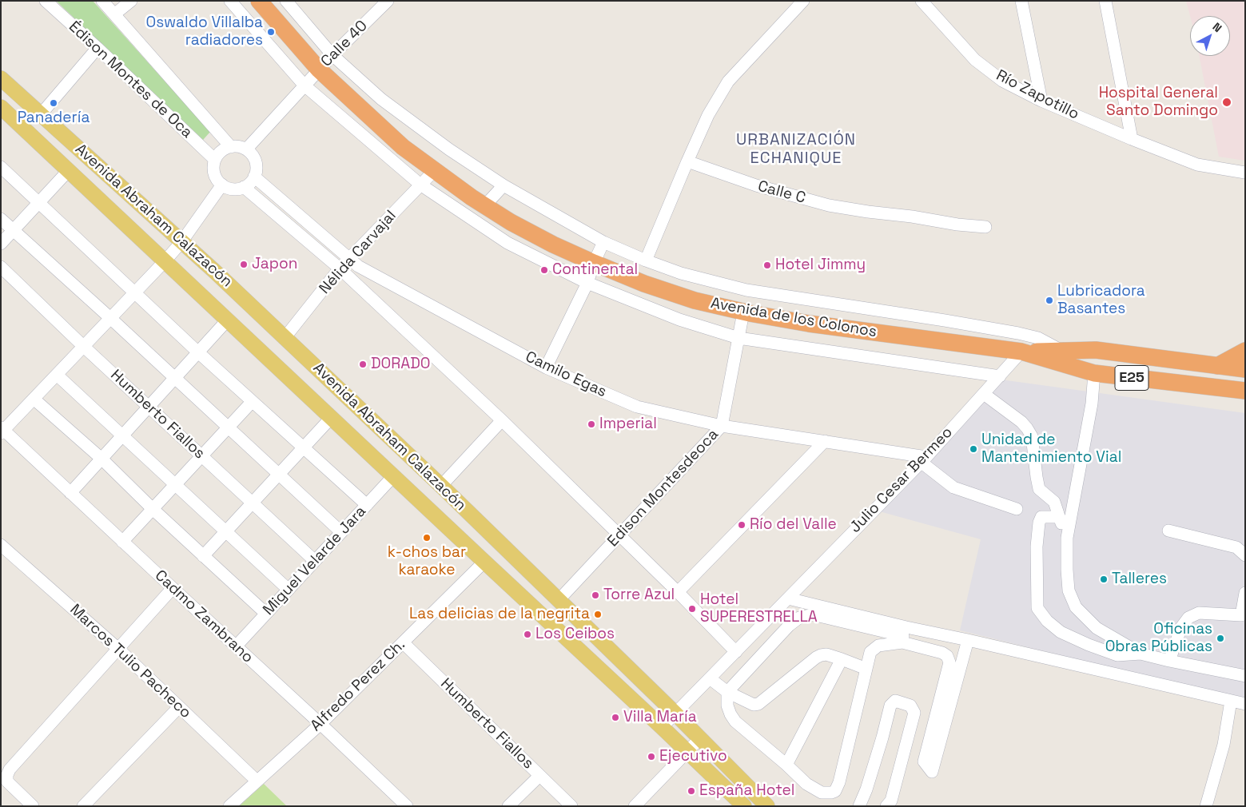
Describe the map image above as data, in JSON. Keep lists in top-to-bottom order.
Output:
{
  "streets": {
    "highway": ["Avenida de los Colonos", "E25"],
    "main road": ["Avenida Abraham Calazacón"],
    "street": [
      "Calle 40",
      "Édison Montes de Oca",
      "Río Zapotillo",
      "Calle C",
      "Nélida Carvajal",
      "Camilo Egas",
      "Humberto Fiallos",
      "Julio Cesar Bermeo",
      "Edison Montesdeoca",
      "Miguel Velarde Jara",
      "Cadmo Zambrano",
      "Marcos Tulio Pacheco",
      "Alfredo Perez Ch."
    ]
  },
  "crossings": [
    ["Calle 40", "Édison Montes de Oca"],
    ["Calle 40", "Avenida de los Colonos"],
    ["Calle 40", "Camilo Egas"],
    ["Édison Montes de Oca", "Camilo Egas"],
    ["Avenida Abraham Calazacón", "Nélida Carvajal"],
    ["Avenida Abraham Calazacón", "Julio Cesar Bermeo"],
    ["Avenida Abraham Calazacón", "Edison Montesdeoca"],
    ["Avenida Abraham Calazacón", "Miguel Velarde Jara"],
    ["Avenida Abraham Calazacón", "Alfredo Perez Ch."],
    ["Nélida Carvajal", "Avenida de los Colonos"],
    ["Nélida Carvajal", "Camilo Egas"],
    ["Avenida de los Colonos", "Julio Cesar Bermeo"],
    ["Avenida de los Colonos", "Edison Montesdeoca"],
    ["Camilo Egas", "Julio Cesar Bermeo"],
    ["Camilo Egas", "Edison Montesdeoca"],
    ["Humberto Fiallos", "Miguel Velarde Jara"],
    ["Humberto Fiallos", "Alfredo Perez Ch."],
    ["Miguel Velarde Jara", "Cadmo Zambrano"],
    ["Cadmo Zambrano", "Alfredo Perez Ch."],
    ["Marcos Tulio Pacheco", "Alfredo Perez Ch."]
  ],
  "districts": ["URBANIZACIÓN ECHANIQUE"],
  "places": [
    "Oswaldo Villalba radiadores",
    "Hospital General Santo Domingo",
    "Panadería",
    "Japon",
    "Hotel Jimmy",
    "Continental",
    "Lubricadora Basantes",
    "DORADO",
    "Imperial",
    "Unidad de Mantenimiento Vial",
    "Río del Valle",
    "k-chos bar karaoke",
    "Talleres",
    "Torre Azul",
    "Hotel SUPERESTRELLA",
    "Las delicias de la negrita",
    "Los Ceibos",
    "Oficinas Obras Públicas",
    "Villa María",
    "Ejecutivo",
    "España Hotel"
  ],
  "north": "top right"
}
